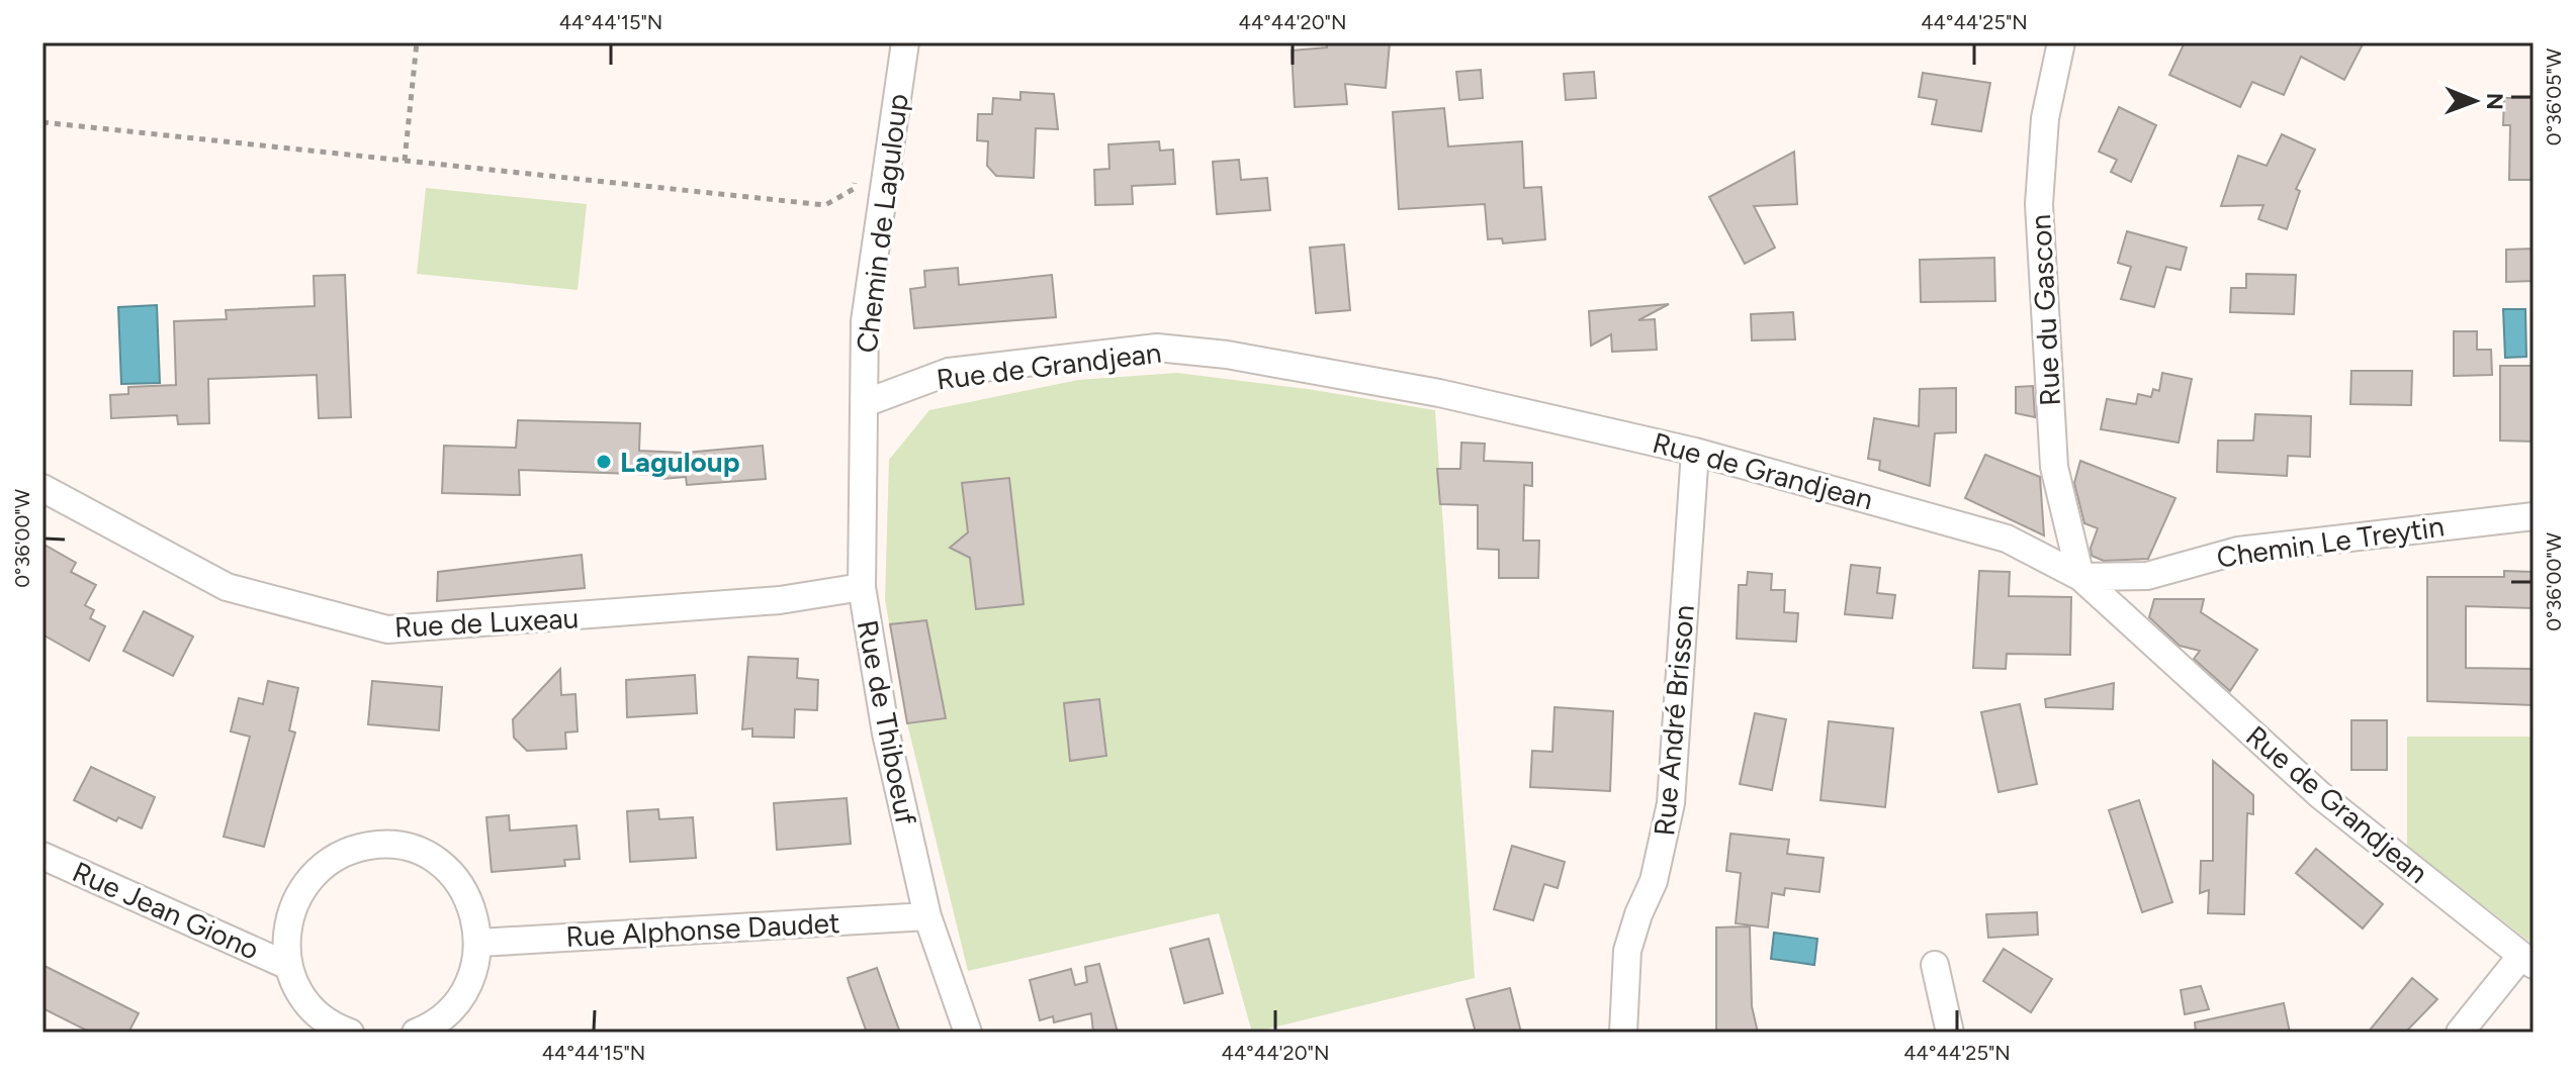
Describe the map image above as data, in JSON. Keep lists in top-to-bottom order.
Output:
{
  "streets": {
    "street": [
      "Chemin de Laguloup",
      "Rue du Gascon",
      "Rue de Grandjean",
      "Chemin Le Treytin",
      "Rue de Luxeau",
      "Rue André Brisson",
      "Rue de Thiboeuf",
      "Rue Jean Giono",
      "Rue Alphonse Daudet"
    ]
  },
  "crossings": [
    ["Chemin de Laguloup", "Rue de Grandjean"],
    ["Chemin de Laguloup", "Rue de Thiboeuf"],
    ["Rue du Gascon", "Rue de Grandjean"],
    ["Rue du Gascon", "Chemin Le Treytin"],
    ["Rue de Grandjean", "Chemin Le Treytin"],
    ["Rue de Grandjean", "Rue André Brisson"],
    ["Rue de Grandjean", "Rue de Thiboeuf"],
    ["Rue de Luxeau", "Rue de Thiboeuf"],
    ["Rue de Thiboeuf", "Rue Alphonse Daudet"]
  ],
  "places": ["Laguloup"],
  "north": "right",
  "coordinates": [
    "44°44'15\"N",
    "44°44'20\"N",
    "44°44'25\"N",
    "0°36'05\"W",
    "0°36'00\"W"
  ]
}
